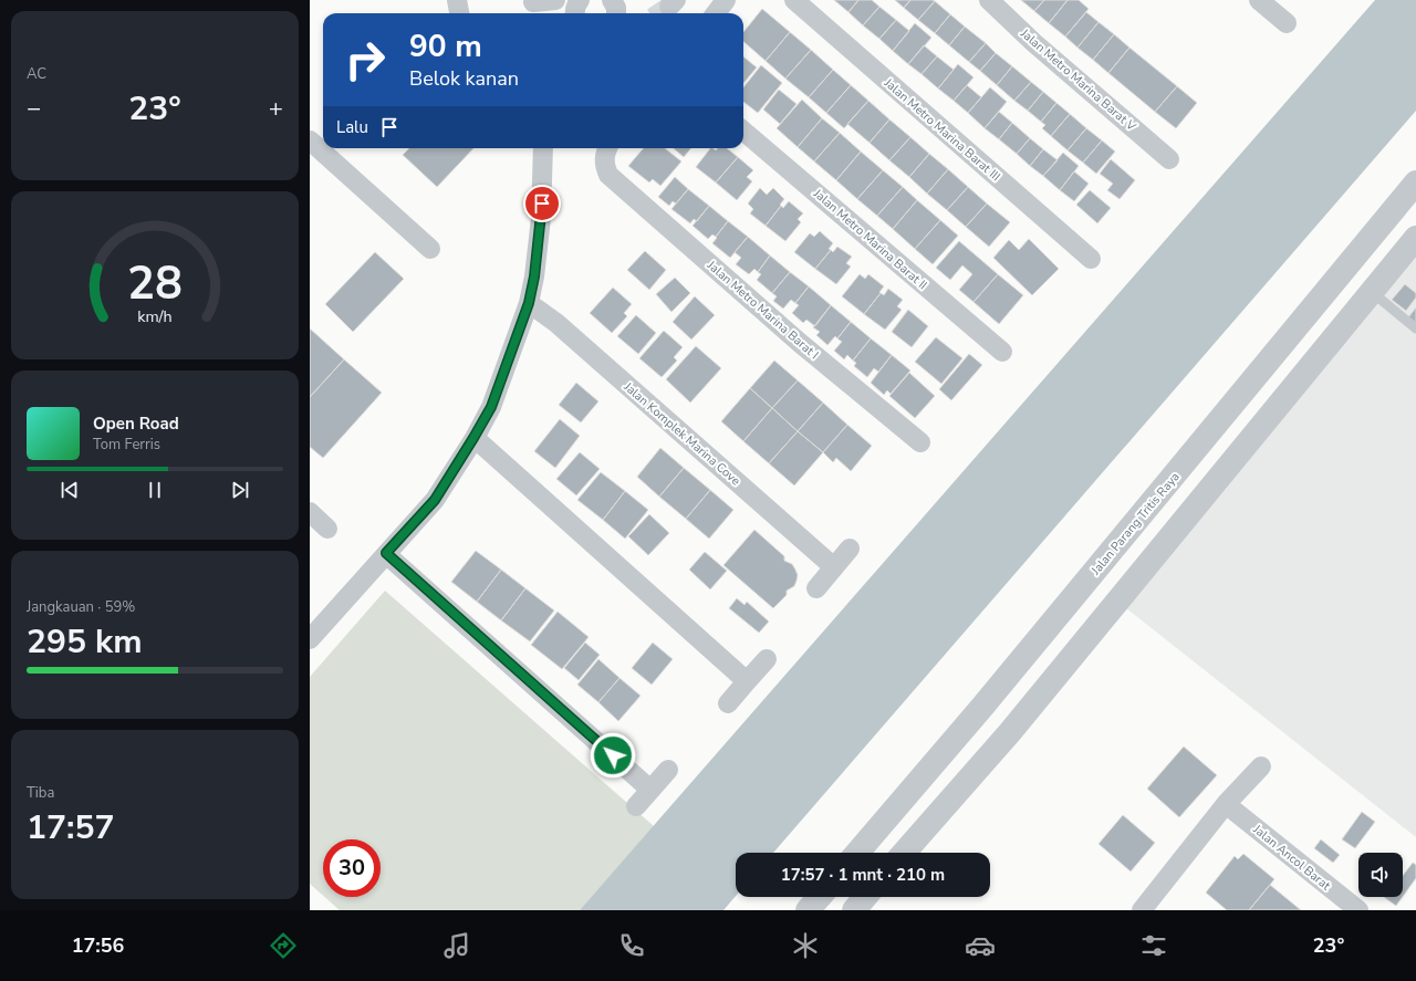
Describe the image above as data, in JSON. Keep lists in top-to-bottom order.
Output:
{
  "streets": {
    "street": [
      "Jalan Metro Marina Barat V",
      "Jalan Metro Marina Barat III",
      "Jalan Metro Marina Barat II",
      "Jalan Metro Marina Barat I",
      "Jalan Komplek Marina Cove",
      "Jalan Parang Tritis Raya",
      "Jalan Ancol Barat"
    ]
  },
  "page": {
    "tile": [
      "AC",
      ["Jangkauan · 59%", "295 km"],
      ["Tiba", "17:57"]
    ],
    "turn": ["90 m", "Belok kanan"],
    "heat": ["−", "23°", "+"],
    "then": "Lalu",
    "song": ["Open Road", "Tom Ferris"],
    "limit": "30",
    "trip": "17:57 · 1 mnt · 210 m",
    "tabs": ["17:56", "23°"],
    "gauge": ["28", "km/h"]
  }
}
